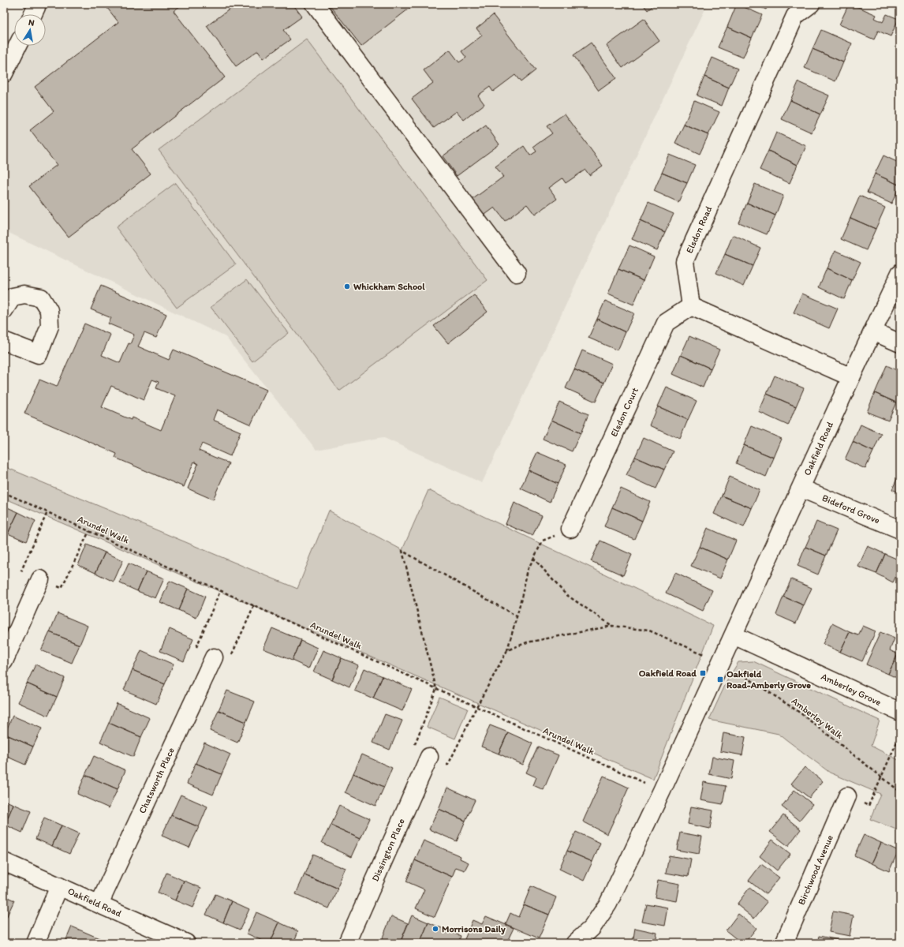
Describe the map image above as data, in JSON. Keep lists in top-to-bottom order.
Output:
{
  "streets": {
    "street": [
      "Elsdon Road",
      "Elsdon Court",
      "Oakfield Road",
      "Bideford Grove",
      "Amberley Grove",
      "Chatsworth Place",
      "Dissington Place",
      "Birchwood Avenue"
    ],
    "path": ["Arundel Walk", "Amberley Walk"]
  },
  "crossings": [
    ["Elsdon Road", "Elsdon Court"],
    ["Oakfield Road", "Bideford Grove"],
    ["Oakfield Road", "Arundel Walk"],
    ["Oakfield Road", "Amberley Grove"],
    ["Oakfield Road", "Amberley Walk"],
    ["Oakfield Road", "Chatsworth Place"]
  ],
  "places": {
    "other": ["Whickham School", "Morrisons Daily"],
    "transit": ["Oakfield Road", "Oakfield Road-Amberly Grove"]
  },
  "north": "top"
}
